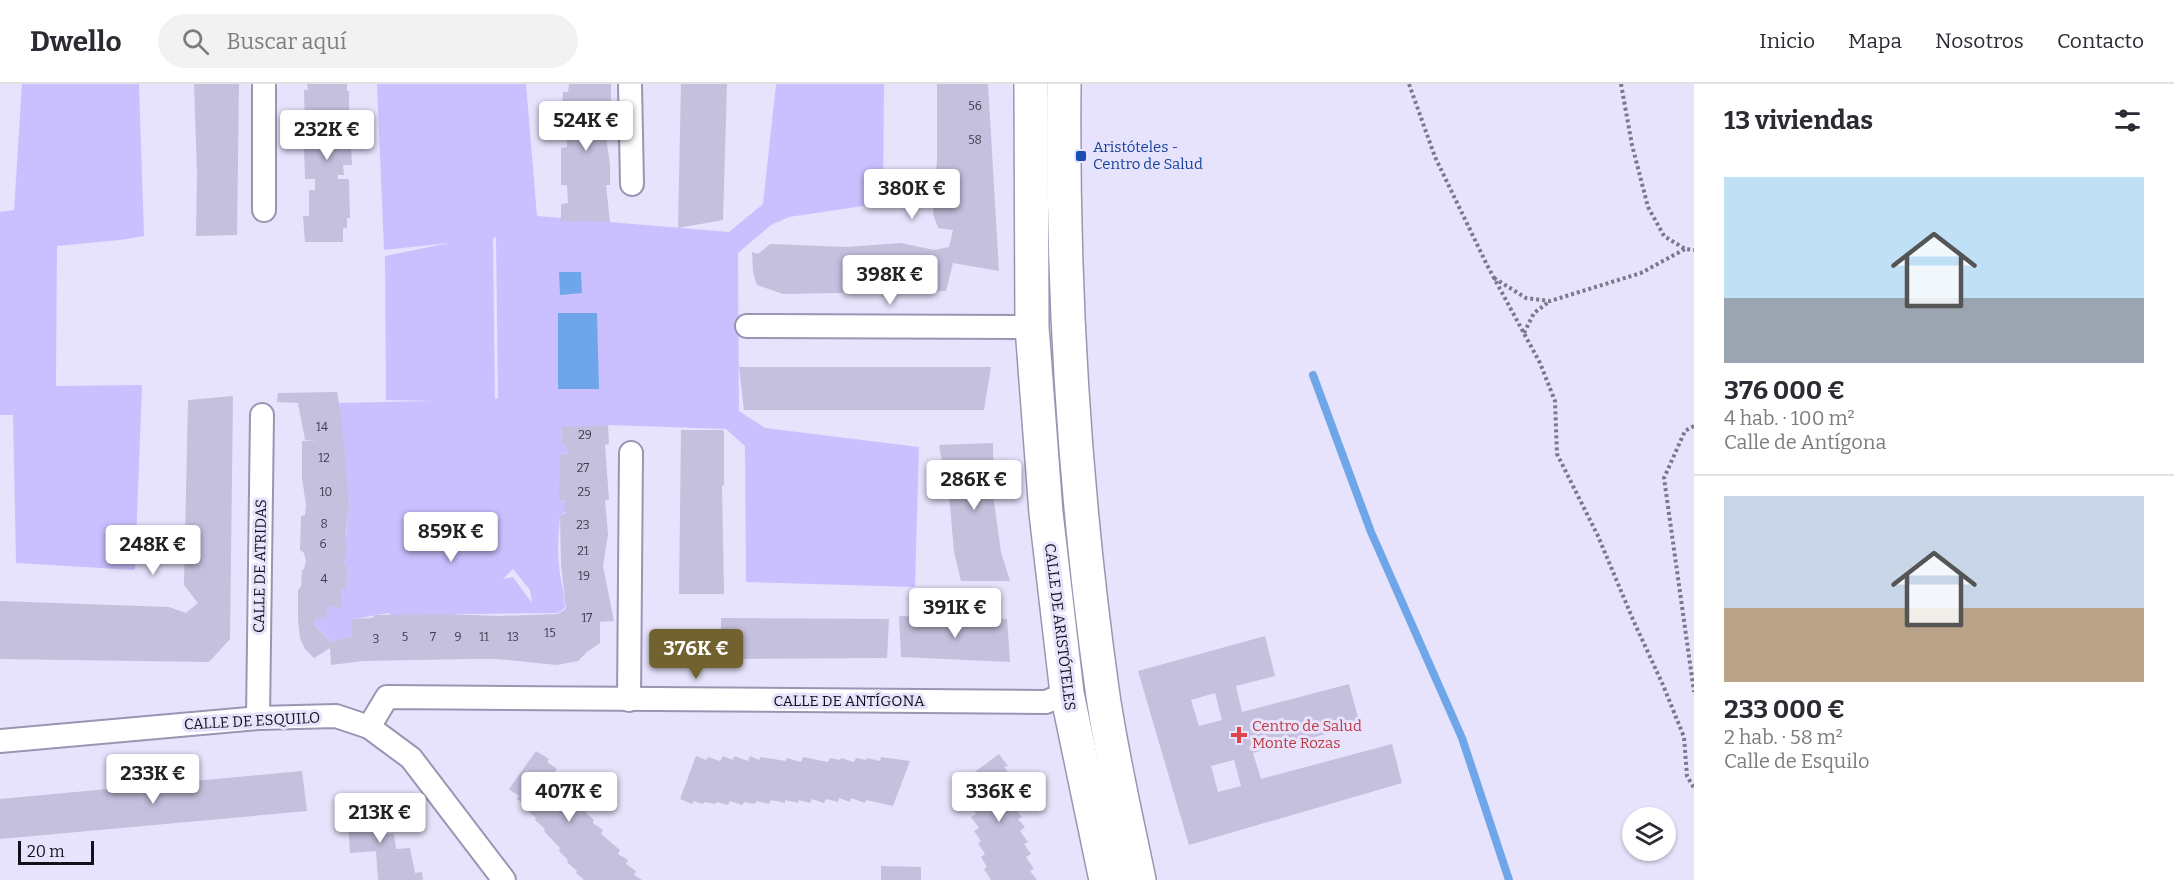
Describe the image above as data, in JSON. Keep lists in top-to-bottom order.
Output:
{
  "streets": {
    "main road": ["CALLE DE ARISTÓTELES"],
    "street": ["CALLE DE ATRIDAS", "CALLE DE ANTÍGONA", "CALLE DE ESQUILO"]
  },
  "crossings": [
    ["CALLE DE ATRIDAS", "CALLE DE ESQUILO"],
    ["CALLE DE ARISTÓTELES", "CALLE DE ANTÍGONA"],
    ["CALLE DE ANTÍGONA", "CALLE DE ESQUILO"]
  ],
  "places": {
    "transit": ["Aristóteles - Centro de Salud"],
    "health": ["Centro de Salud Monte Rozas"]
  },
  "house_numbers": [
    "56",
    "58",
    "14",
    "29",
    "12",
    "27",
    "10",
    "25",
    "8",
    "23",
    "6",
    "21",
    "19",
    "4",
    "17",
    "15",
    "5",
    "7",
    "9",
    "11",
    "13",
    "3"
  ],
  "scale_bar": "20 m",
  "page": {
    "header": "Dwello",
    "search": "Buscar aquí",
    "nav": [
      "Inicio",
      "Mapa",
      "Nosotros",
      "Contacto"
    ],
    "heading": "13 viviendas",
    "price": [
      "524K €",
      "232K €",
      "380K €",
      "398K €",
      "286K €",
      "859K €",
      "248K €",
      "391K €",
      "376K €",
      "233K €",
      "407K €",
      "336K €",
      "213K €"
    ],
    "list": [
      {
        "name": "376 000 €",
        "note": "4 hab. · 100 m² · Calle de Antígona"
      },
      {
        "name": "233 000 €",
        "note": "2 hab. · 58 m² · Calle de Esquilo"
      }
    ],
    "scale": "20 m"
  }
}
